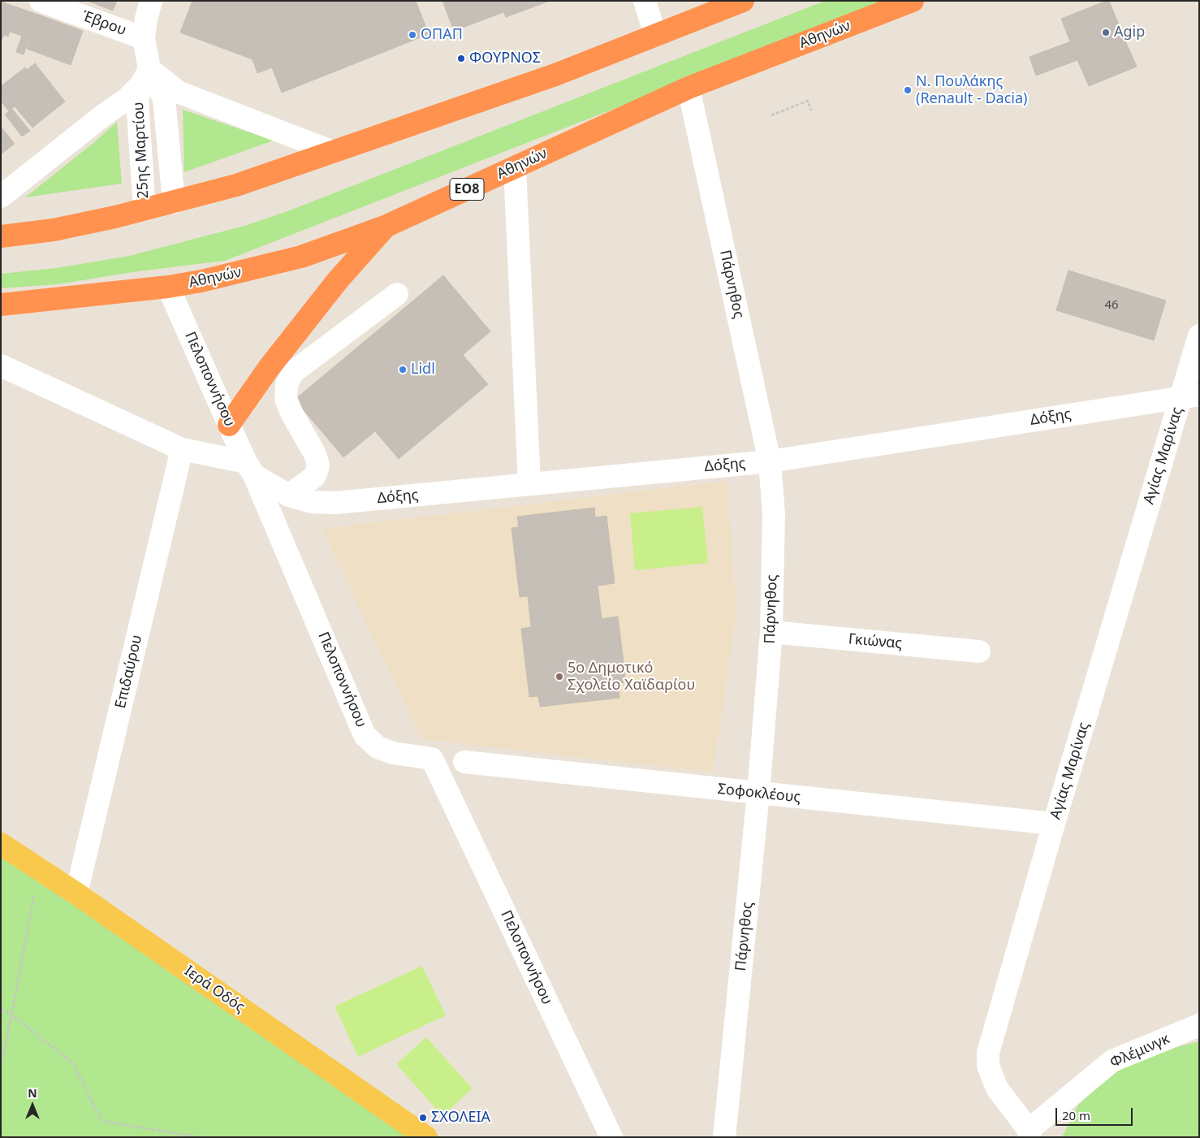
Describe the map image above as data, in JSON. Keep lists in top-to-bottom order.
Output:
{
  "streets": {
    "highway": ["Αθηνών", "ΕΟ8"],
    "main road": ["Ιερά Οδός"],
    "street": [
      "Έβρου",
      "25ης Μαρτίου",
      "Πάρνηθος",
      "Πελοποννήσου",
      "Δόξης",
      "Αγίας Μαρίνας",
      "Γκιώνας",
      "Επιδαύρου",
      "Σοφοκλέους",
      "Φλέμινγκ"
    ]
  },
  "crossings": [
    ["Έβρου", "25ης Μαρτίου"],
    ["Αθηνών", "Πάρνηθος"],
    ["Αθηνών", "Πελοποννήσου"],
    ["Πάρνηθος", "Δόξης"],
    ["Πάρνηθος", "Γκιώνας"],
    ["Πάρνηθος", "Σοφοκλέους"],
    ["Πελοποννήσου", "Δόξης"],
    ["Δόξης", "Αγίας Μαρίνας"],
    ["Αγίας Μαρίνας", "Σοφοκλέους"],
    ["Αγίας Μαρίνας", "Φλέμινγκ"],
    ["Επιδαύρου", "Ιερά Οδός"]
  ],
  "places": [
    "Agip",
    "ΟΠΑΠ",
    "ΦΟΥΡΝΟΣ",
    "Ν. Πουλάκης (Renault - Dacia)",
    "Lidl",
    "5ο Δημοτικό Σχολείο Χαϊδαρίου",
    "ΣΧΟΛΕΙΑ"
  ],
  "house_numbers": ["46"],
  "scale_bar": "20 m",
  "north": "top"
}
